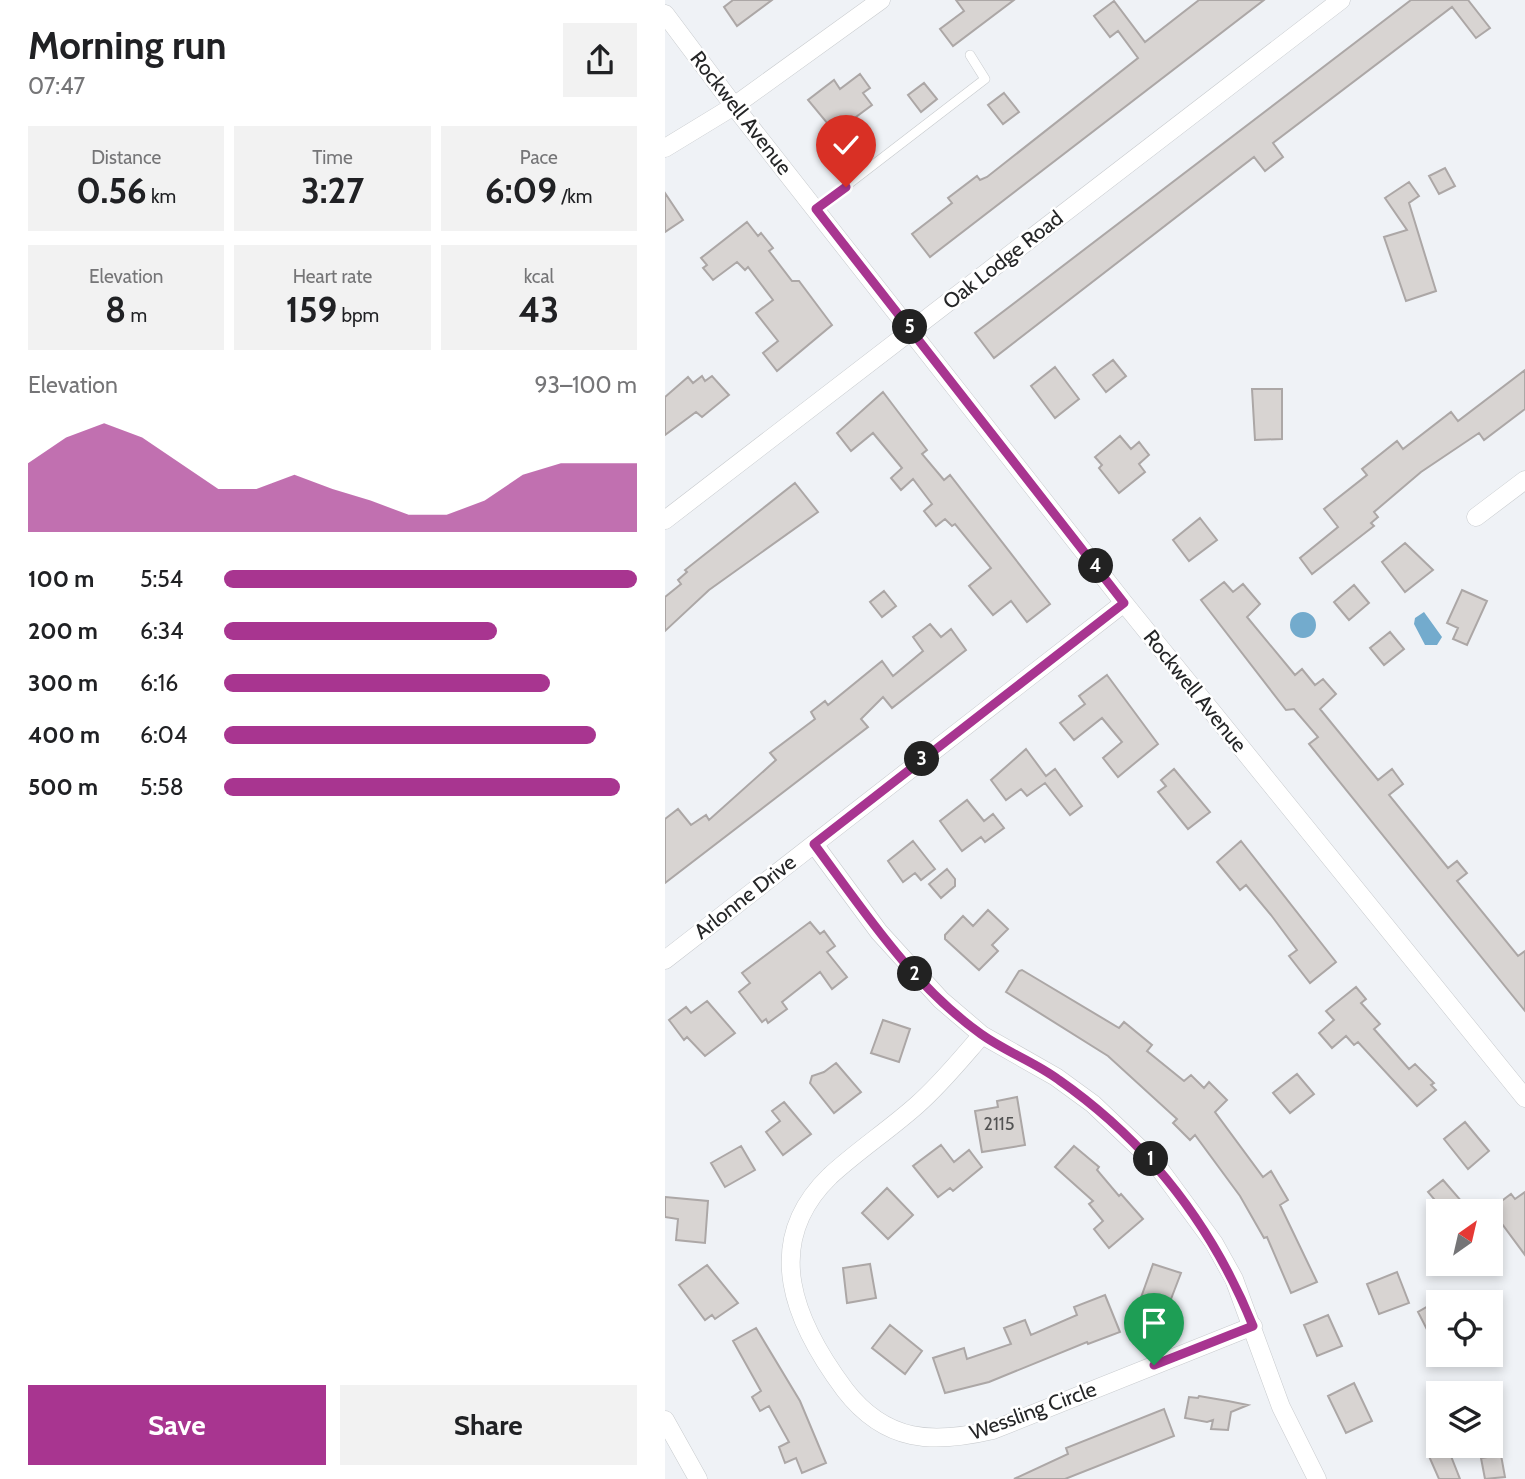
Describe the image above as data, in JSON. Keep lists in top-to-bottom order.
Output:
{
  "streets": {
    "street": [
      "Rockwell Avenue",
      "Oak Lodge Road",
      "Arlonne Drive",
      "Wessling Circle"
    ]
  },
  "crossings": [
    ["Rockwell Avenue", "Oak Lodge Road"],
    ["Rockwell Avenue", "Arlonne Drive"]
  ],
  "house_numbers": ["2115"],
  "north": "top right",
  "page": {
    "heading": ["Morning run", "07:47"],
    "stats": [
      ["Distance", "0.56 km"],
      ["Time", "3:27"],
      ["Pace", "6:09 /km"],
      ["Elevation", "8 m"],
      ["Heart rate", "159 bpm"],
      ["kcal", "43"]
    ],
    "pins": [
      "5",
      "4",
      "3",
      "2",
      "1"
    ],
    "chart": ["Elevation", "93–100 m"],
    "list": [
      {
        "name": "100 m",
        "note": "5:54"
      },
      {
        "name": "200 m",
        "note": "6:34"
      },
      {
        "name": "300 m",
        "note": "6:16"
      },
      {
        "name": "400 m",
        "note": "6:04"
      },
      {
        "name": "500 m",
        "note": "5:58"
      }
    ],
    "buttons": ["Save", "Share"]
  }
}
